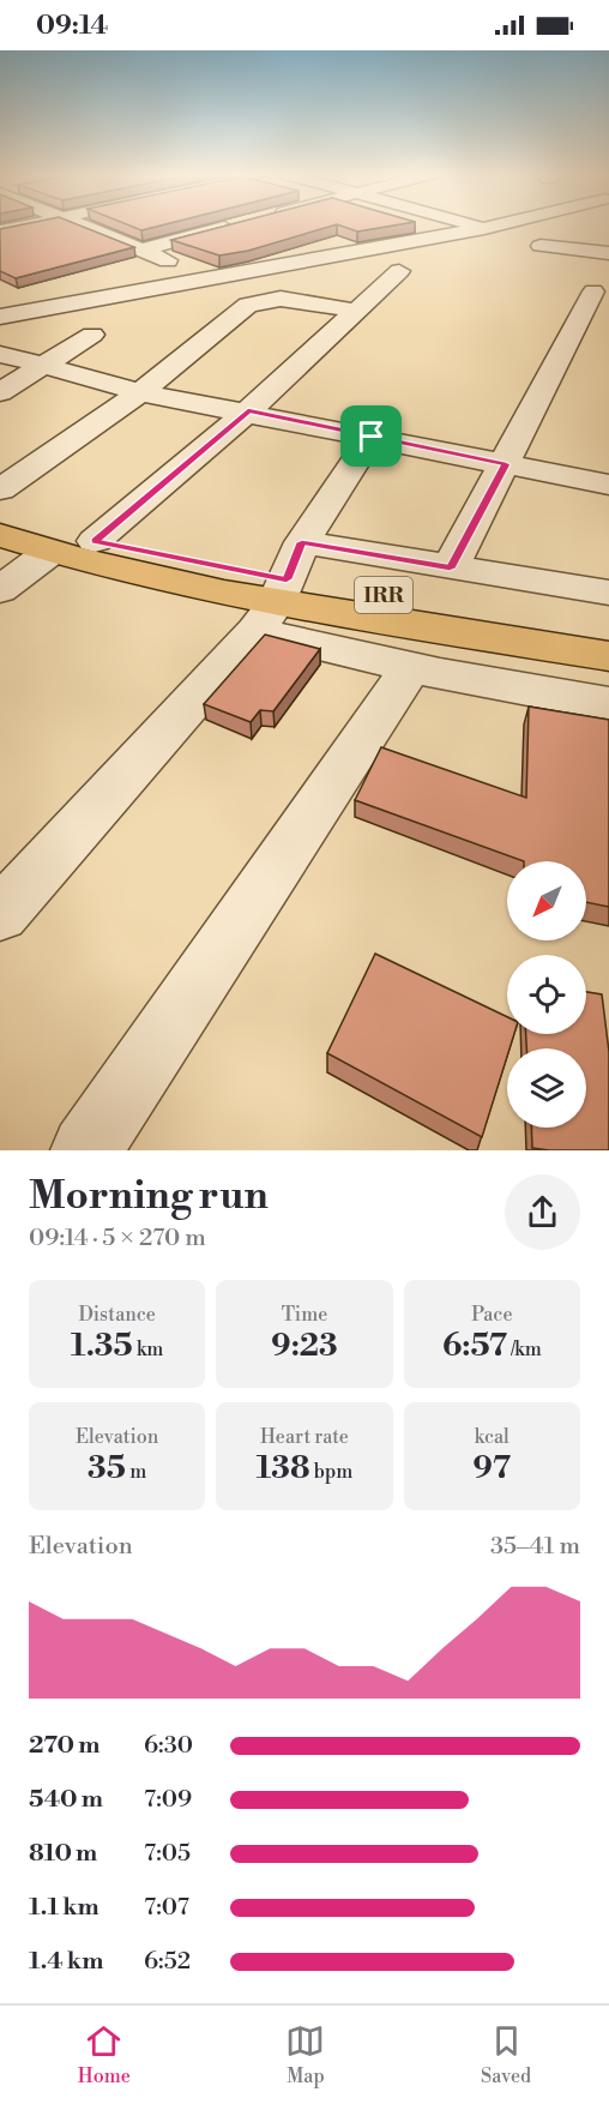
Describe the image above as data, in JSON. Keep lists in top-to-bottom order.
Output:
{
  "streets": {
    "main road": ["IRR"]
  },
  "north": "bottom left",
  "page": {
    "status": "09:14",
    "heading": ["Morning run", "09:14 · 5 × 270 m"],
    "stats": [
      ["Distance", "1.35 km"],
      ["Time", "9:23"],
      ["Pace", "6:57 /km"],
      ["Elevation", "35 m"],
      ["Heart rate", "138 bpm"],
      ["kcal", "97"]
    ],
    "chart": ["Elevation", "35–41 m"],
    "list": [
      {
        "name": "270 m",
        "note": "6:30"
      },
      {
        "name": "540 m",
        "note": "7:09"
      },
      {
        "name": "810 m",
        "note": "7:05"
      },
      {
        "name": "1.1 km",
        "note": "7:07"
      },
      {
        "name": "1.4 km",
        "note": "6:52"
      }
    ],
    "tabs": ["Home", "Map", "Saved"]
  }
}
